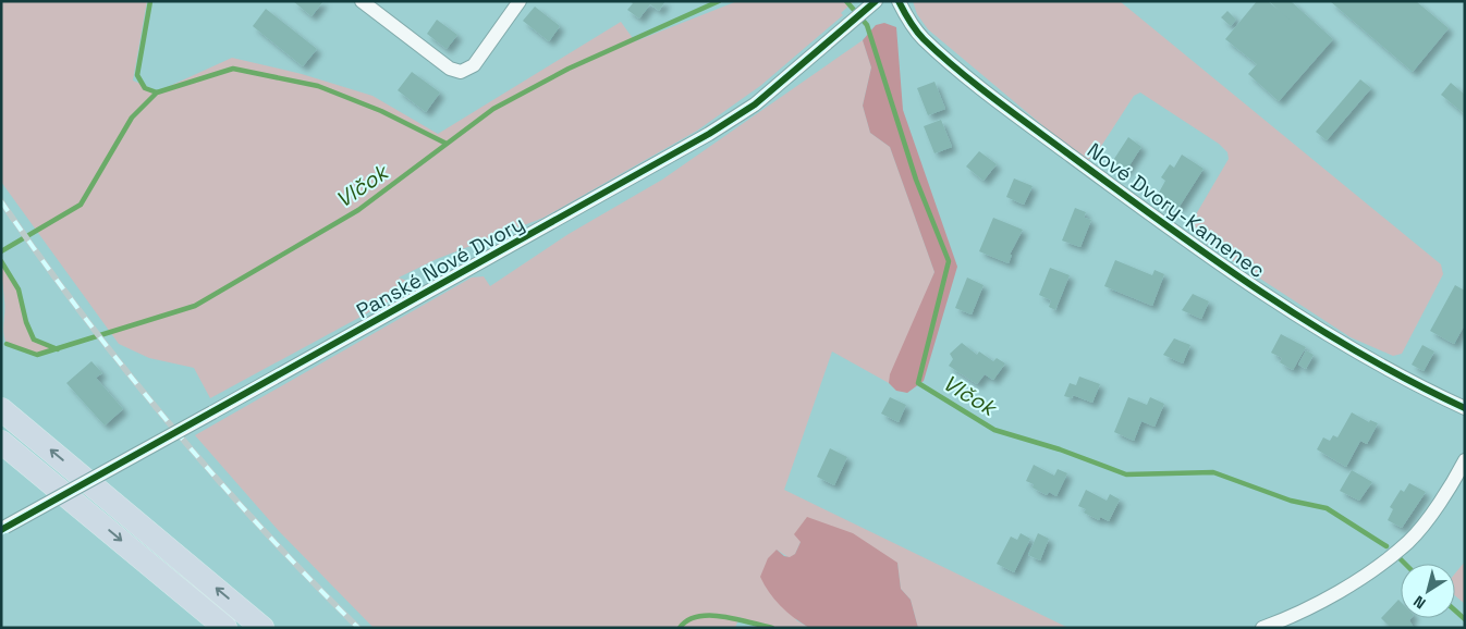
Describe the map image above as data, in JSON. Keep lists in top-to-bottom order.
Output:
{
  "streets": {
    "street": ["Nové Dvory-Kamenec", "Panské Nové Dvory"]
  },
  "water": ["Vlčok"],
  "north": "bottom left"
}
